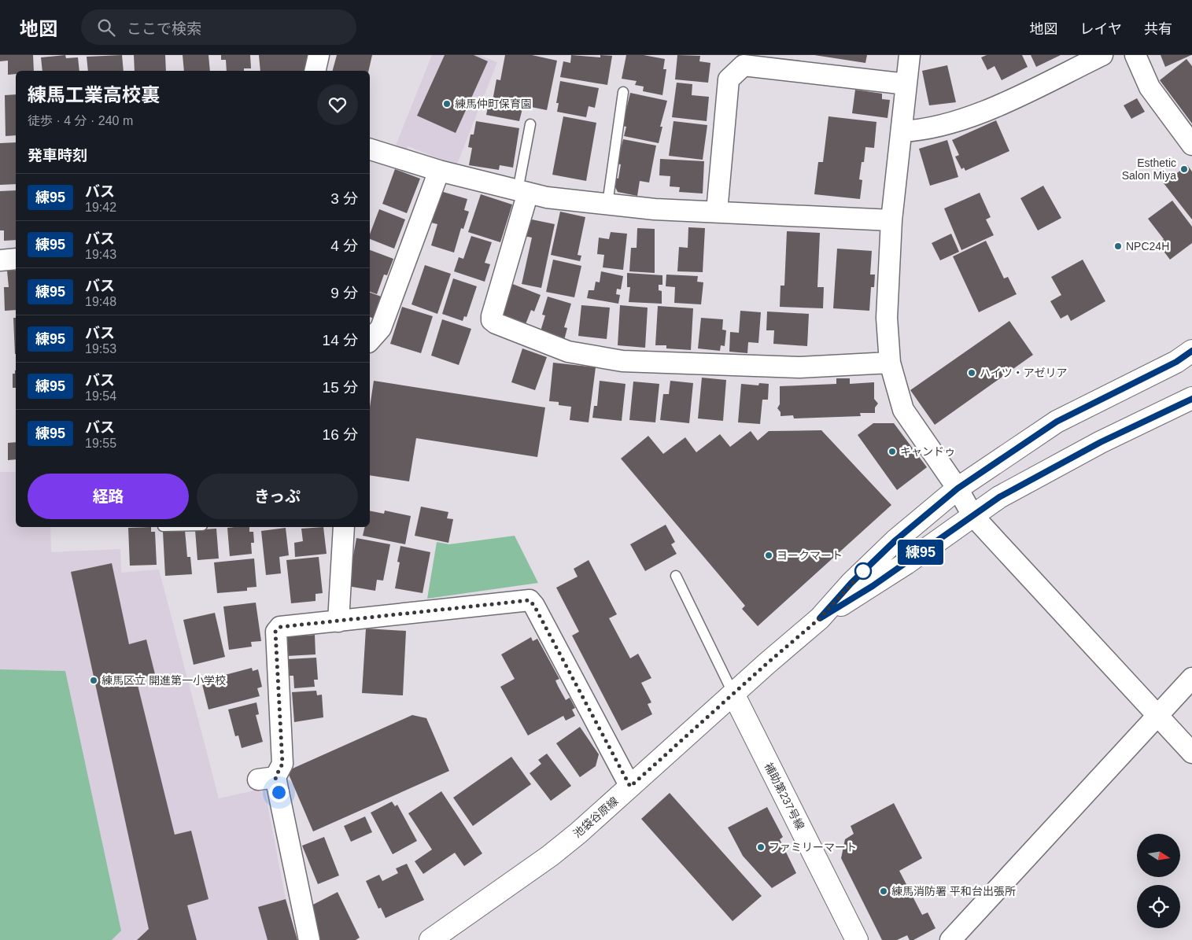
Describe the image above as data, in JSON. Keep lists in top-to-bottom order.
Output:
{
  "streets": {
    "main road": ["補助第237号線", "池袋谷原線"]
  },
  "crossings": [
    ["補助第237号線", "池袋谷原線"]
  ],
  "places": [
    "練馬仲町保育園",
    "Esthetic Salon Miya",
    "NPC24H",
    "ハイツ・アゼリア",
    "キャンドゥ",
    "ヨークマート",
    "練馬区立 開進第一小学校",
    "ファミリーマート",
    "練馬消防署 平和台出張所"
  ],
  "lines": ["bus line 練95"],
  "north": "right",
  "page": {
    "header": "地図",
    "search": "ここで検索",
    "nav": ["地図", "レイヤ", "共有"],
    "on_map": "練95",
    "heading": [
      ["練馬工業高校裏", "徒歩 · 4 分 · 240 m"],
      "発車時刻"
    ],
    "list": [
      {
        "mark": "練95",
        "name": "バス",
        "note": "19:42",
        "value": "3 分"
      },
      {
        "mark": "練95",
        "name": "バス",
        "note": "19:43",
        "value": "4 分"
      },
      {
        "mark": "練95",
        "name": "バス",
        "note": "19:48",
        "value": "9 分"
      },
      {
        "mark": "練95",
        "name": "バス",
        "note": "19:53",
        "value": "14 分"
      },
      {
        "mark": "練95",
        "name": "バス",
        "note": "19:54",
        "value": "15 分"
      },
      {
        "mark": "練95",
        "name": "バス",
        "note": "19:55",
        "value": "16 分"
      }
    ],
    "buttons": ["経路", "きっぷ"]
  }
}
